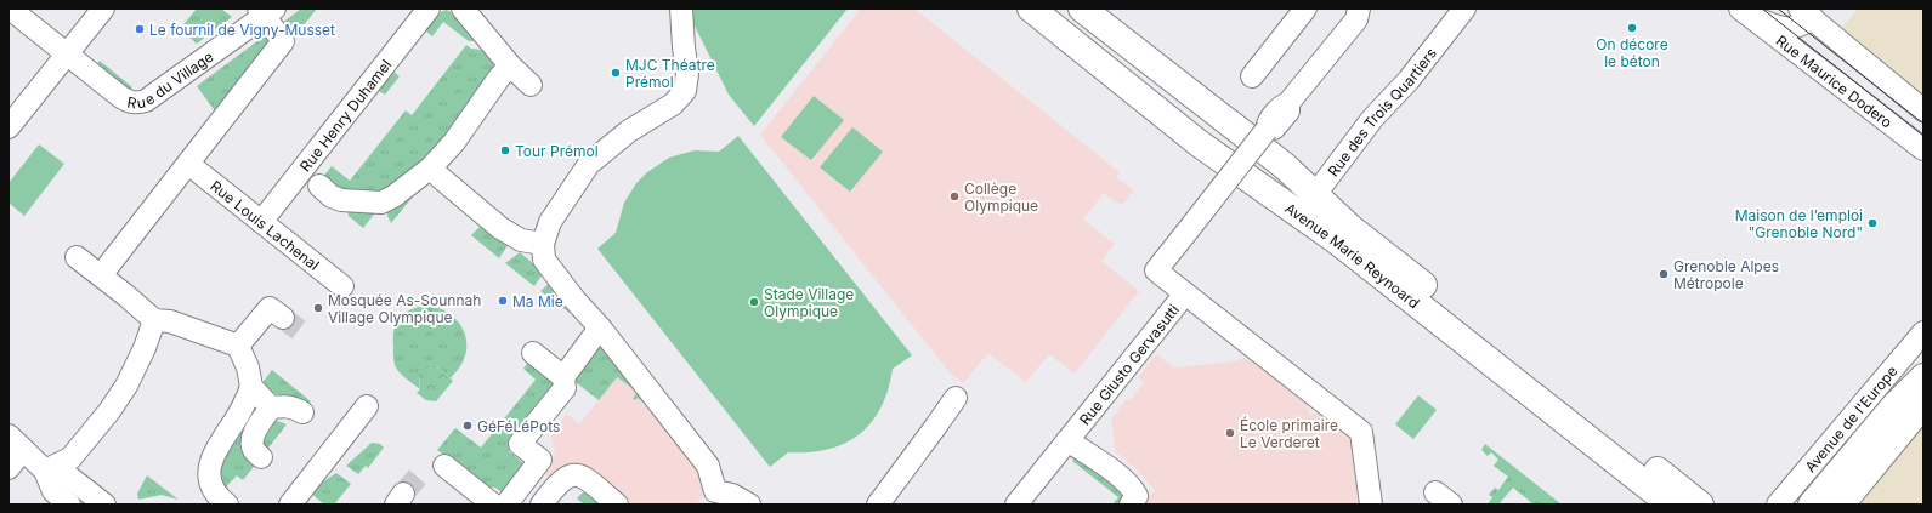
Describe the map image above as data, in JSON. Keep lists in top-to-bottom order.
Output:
{
  "streets": {
    "main road": ["Avenue Marie Reynoard", "Avenue de l'Europe"],
    "street": [
      "Rue du Village",
      "Rue Maurice Dodero",
      "Rue des Trois Quartiers",
      "Rue Henry Duhamel",
      "Rue Louis Lachenal",
      "Rue Giusto Gervasutti"
    ]
  },
  "crossings": [
    ["Rue des Trois Quartiers", "Avenue Marie Reynoard"],
    ["Rue Henry Duhamel", "Rue Louis Lachenal"]
  ],
  "places": [
    "On décore le béton",
    "Le fournil de Vigny-Musset",
    "MJC Théatre Prémol",
    "Tour Prémol",
    "Collège Olympique",
    "Maison de l’emploi \"Grenoble Nord\"",
    "Grenoble Alpes Métropole",
    "Ma Mie",
    "Stade Village Olympique",
    "Mosquée As-Sounnah Village Olympique",
    "GéFéLéPots",
    "École primaire Le Verderet"
  ]
}
